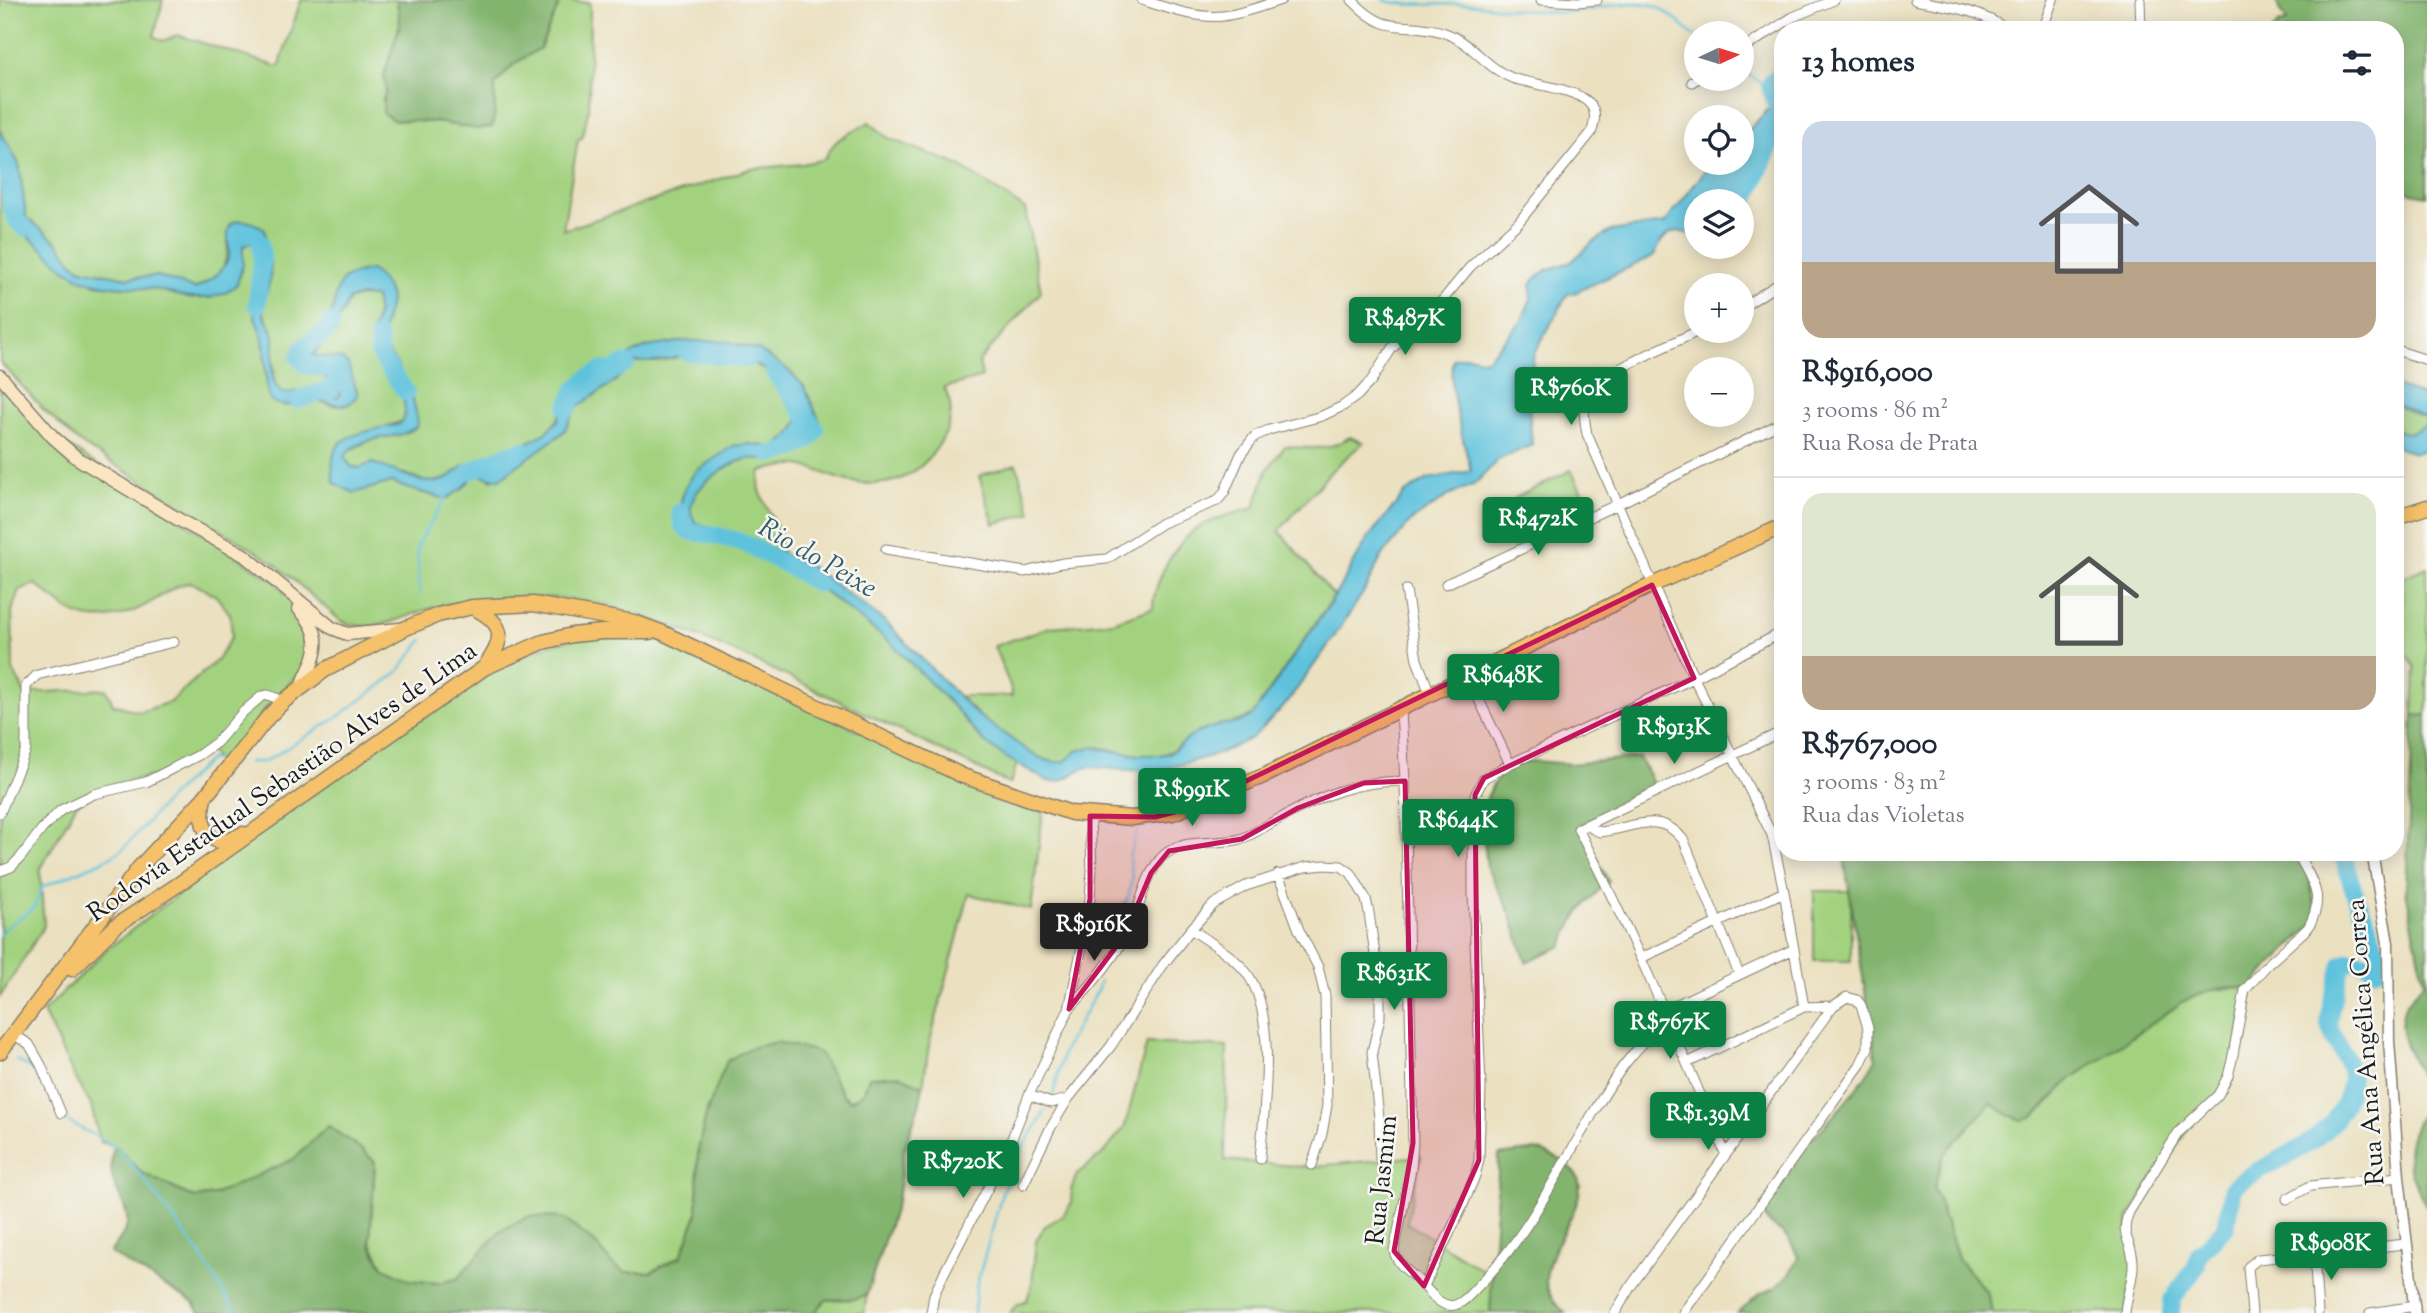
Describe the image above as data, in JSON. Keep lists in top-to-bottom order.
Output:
{
  "streets": {
    "main road": ["Rodovia Estadual Sebastião Alves de Lima"],
    "street": ["Rua Ana Angélica Correa", "Rua Jasmim"]
  },
  "crossings": [
    ["Rodovia Estadual Sebastião Alves de Lima", "Rua Jasmim"]
  ],
  "water": ["Rio do Peixe"],
  "north": "right",
  "page": {
    "map_buttons": ["+", "−"],
    "heading": "13 homes",
    "list": [
      {
        "name": "R$916,000",
        "note": "3 rooms · 86 m² · Rua Rosa de Prata"
      },
      {
        "name": "R$767,000",
        "note": "3 rooms · 83 m² · Rua das Violetas"
      }
    ],
    "price": [
      "R$487K",
      "R$760K",
      "R$472K",
      "R$648K",
      "R$913K",
      "R$991K",
      "R$644K",
      "R$916K",
      "R$631K",
      "R$767K",
      "R$1.39M",
      "R$720K",
      "R$908K"
    ]
  }
}
